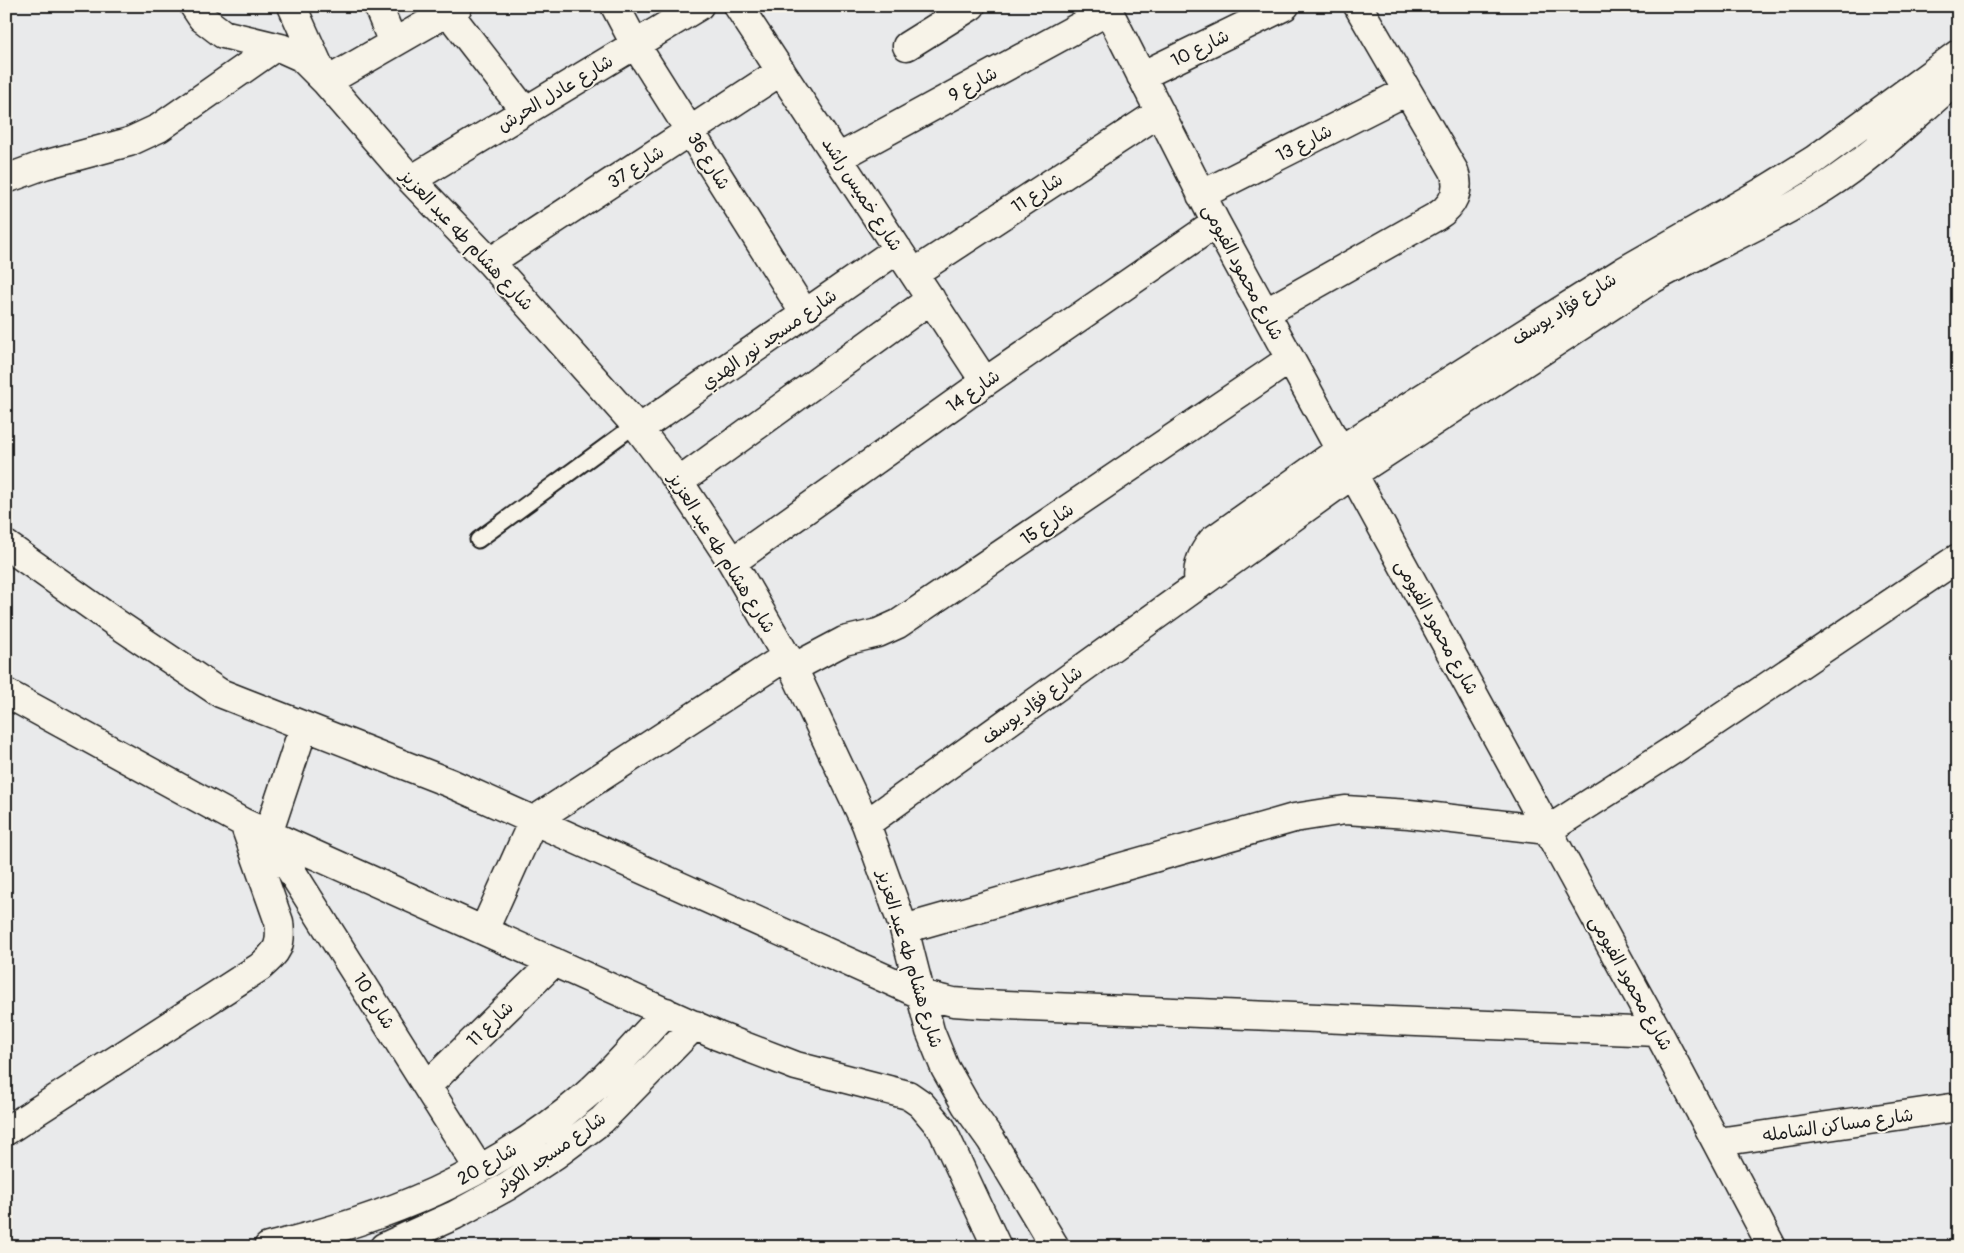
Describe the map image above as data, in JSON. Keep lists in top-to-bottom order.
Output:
{
  "streets": {
    "street": [
      "شارع 10",
      "شارع 9",
      "شارع عادل الحرش",
      "شارع 13",
      "شارع 36",
      "شارع 37",
      "شارع 11",
      "شارع خميس راشد",
      "شارع هشام طه عبد العزيز",
      "شارع محمود الفيومى",
      "شارع فؤاد يوسف",
      "شارع مسجد نور الهدي",
      "شارع 14",
      "شارع 15",
      "شارع مساكن الشامله",
      "شارع مسجد الكوثر",
      "شارع 20"
    ]
  },
  "crossings": [
    ["شارع 10", "شارع 11"],
    ["شارع 10", "شارع محمود الفيومى"],
    ["شارع 10", "شارع 20"],
    ["شارع 9", "شارع خميس راشد"],
    ["شارع 9", "شارع محمود الفيومى"],
    ["شارع عادل الحرش", "شارع 36"],
    ["شارع عادل الحرش", "شارع هشام طه عبد العزيز"],
    ["شارع 13", "شارع محمود الفيومى"],
    ["شارع 36", "شارع 37"],
    ["شارع 36", "شارع مسجد نور الهدي"],
    ["شارع 37", "شارع خميس راشد"],
    ["شارع 37", "شارع هشام طه عبد العزيز"],
    ["شارع 11", "شارع خميس راشد"],
    ["شارع 11", "شارع محمود الفيومى"],
    ["شارع خميس راشد", "شارع مسجد نور الهدي"],
    ["شارع خميس راشد", "شارع 14"],
    ["شارع هشام طه عبد العزيز", "شارع فؤاد يوسف"],
    ["شارع هشام طه عبد العزيز", "شارع مسجد نور الهدي"],
    ["شارع هشام طه عبد العزيز", "شارع 14"],
    ["شارع هشام طه عبد العزيز", "شارع 15"],
    ["شارع محمود الفيومى", "شارع فؤاد يوسف"],
    ["شارع محمود الفيومى", "شارع 14"],
    ["شارع محمود الفيومى", "شارع 15"],
    ["شارع محمود الفيومى", "شارع مساكن الشامله"]
  ]
}
